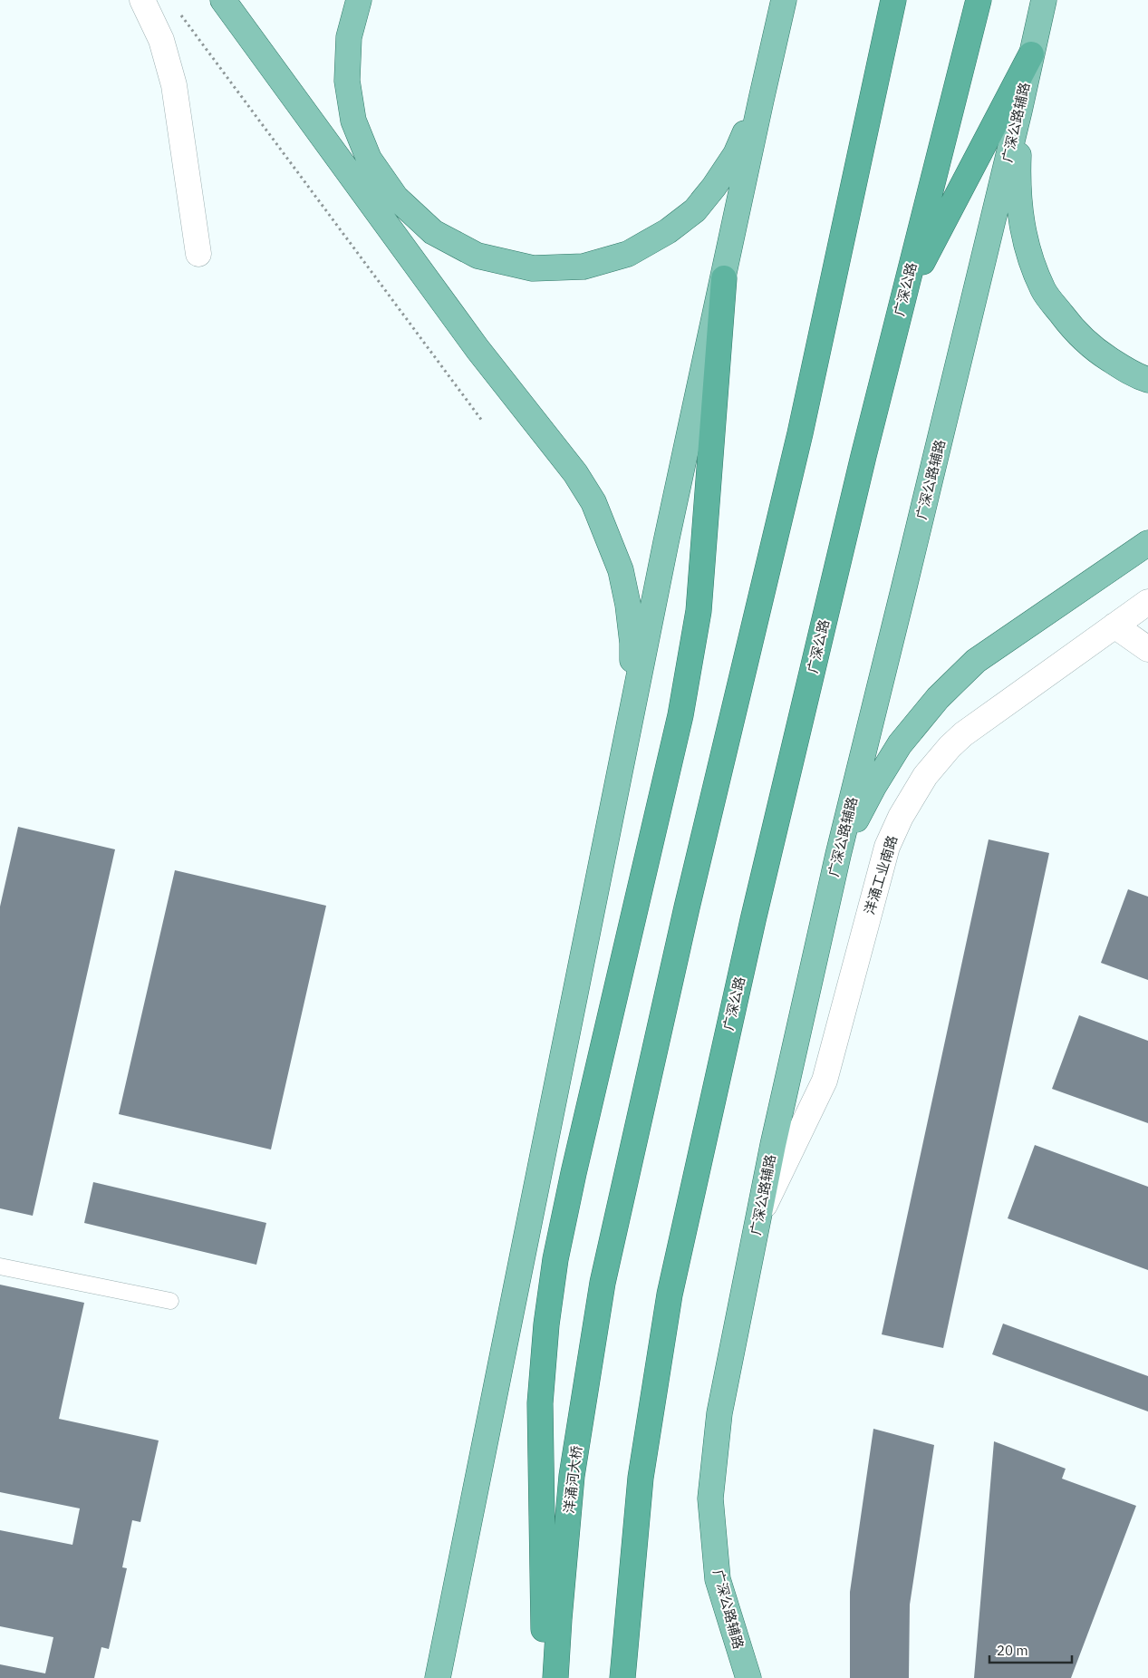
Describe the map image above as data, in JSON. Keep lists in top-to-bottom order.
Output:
{
  "streets": {
    "highway": ["广深公路", "洋涌河大桥"],
    "main road": ["广深公路辅路"],
    "street": ["洋涌工业南路"]
  },
  "crossings": [
    ["广深公路辅路", "洋涌工业南路"]
  ],
  "scale_bar": "20 m"
}
